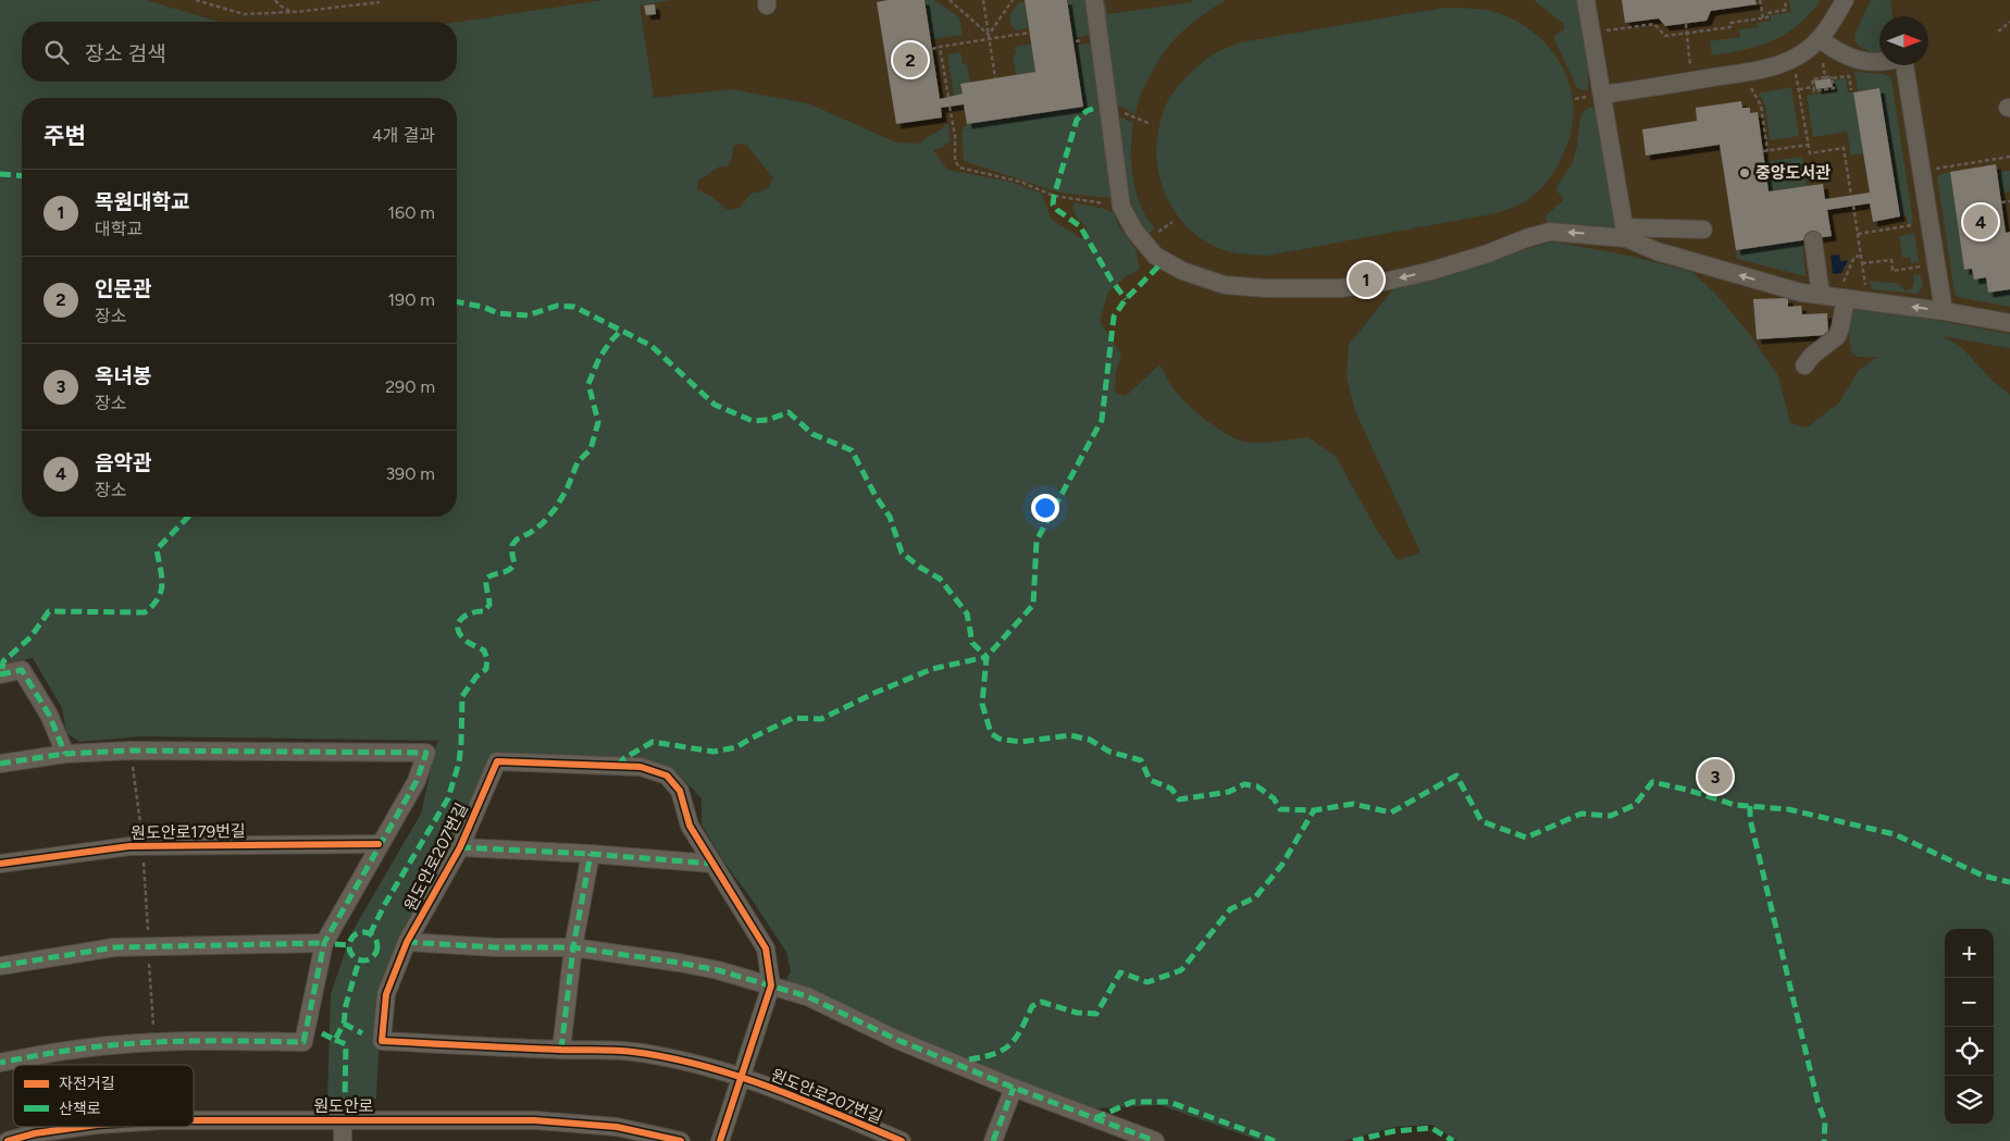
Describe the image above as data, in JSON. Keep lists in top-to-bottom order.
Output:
{
  "streets": {
    "street": ["원도안로179번길", "원도안로207번길", "원도안로"]
  },
  "places": ["중앙도서관"],
  "legend": ["자전거길", "산책로"],
  "north": "right",
  "page": {
    "search": "장소 검색",
    "pins": [
      "2",
      "4",
      "1",
      "3"
    ],
    "heading": ["주변", "4개 결과"],
    "list": [
      {
        "mark": "1",
        "name": "목원대학교",
        "note": "대학교",
        "value": "160 m"
      },
      {
        "mark": "2",
        "name": "인문관",
        "note": "장소",
        "value": "190 m"
      },
      {
        "mark": "3",
        "name": "옥녀봉",
        "note": "장소",
        "value": "290 m"
      },
      {
        "mark": "4",
        "name": "음악관",
        "note": "장소",
        "value": "390 m"
      }
    ],
    "map_buttons": ["+", "−"]
  }
}
